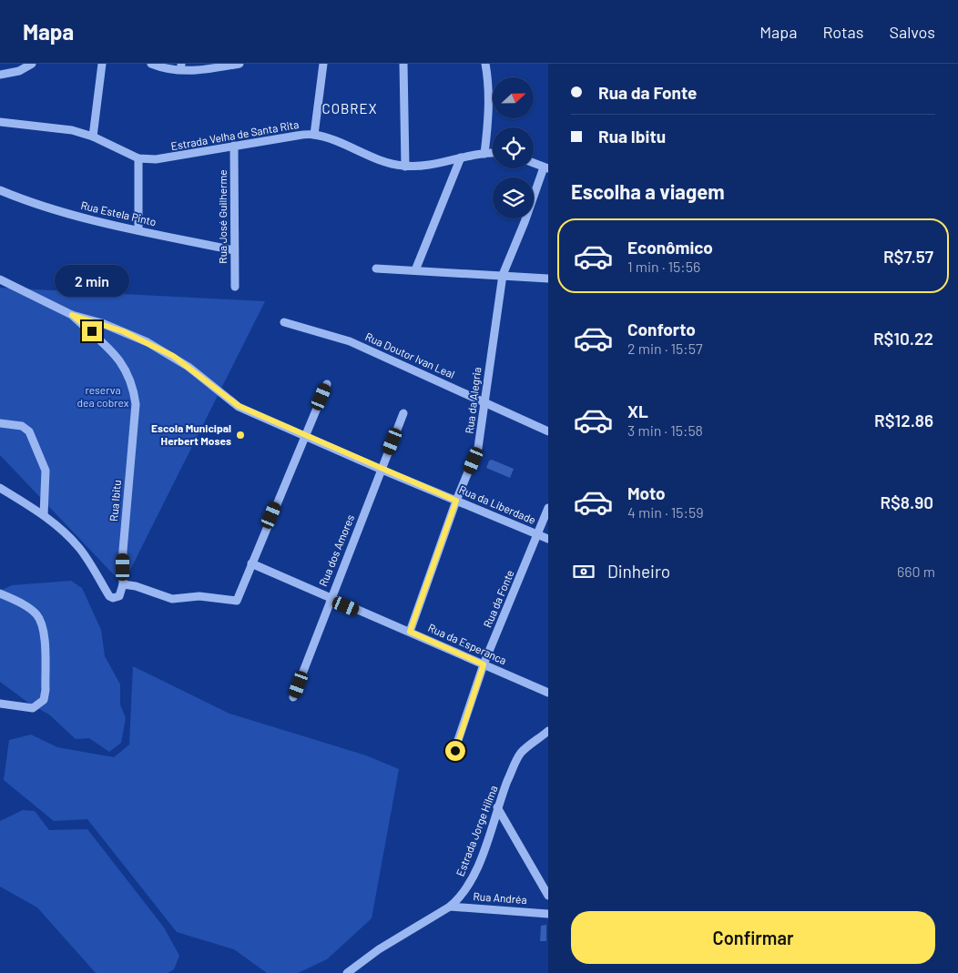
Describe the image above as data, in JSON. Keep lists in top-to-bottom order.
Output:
{
  "streets": {
    "street": [
      "Estrada Velha de Santa Rita",
      "Rua Estela Pinto",
      "Rua José Guilherme",
      "Rua Doutor Ivan Leal",
      "Rua da Alegria",
      "Rua Ibitu",
      "Rua da Liberdade",
      "Rua dos Amores",
      "Rua da Fonte",
      "Rua da Esperanca",
      "Estrada Jorge Hilma",
      "Rua Andréa"
    ]
  },
  "crossings": [
    ["Estrada Velha de Santa Rita", "Rua José Guilherme"],
    ["Rua Estela Pinto", "Rua José Guilherme"],
    ["Rua Doutor Ivan Leal", "Rua da Alegria"],
    ["Rua da Alegria", "Rua da Liberdade"],
    ["Rua da Alegria", "Rua da Esperanca"],
    ["Rua Ibitu", "Rua da Liberdade"],
    ["Rua da Liberdade", "Rua dos Amores"],
    ["Rua da Liberdade", "Rua da Fonte"],
    ["Rua dos Amores", "Rua da Esperanca"],
    ["Rua da Fonte", "Rua da Esperanca"],
    ["Estrada Jorge Hilma", "Rua Andréa"]
  ],
  "districts": ["COBREX"],
  "parks": ["reserva dea cobrex"],
  "places": ["Escola Municipal Herbert Moses"],
  "north": "right",
  "page": {
    "header": "Mapa",
    "nav": ["Mapa", "Rotas", "Salvos"],
    "banner": ["Rua da Fonte", "Rua Ibitu"],
    "heading": "Escolha a viagem",
    "list": [
      {
        "name": "Econômico",
        "note": "1 min · 15:56",
        "value": "R$7.57"
      },
      {
        "name": "Conforto",
        "note": "2 min · 15:57",
        "value": "R$10.22"
      },
      {
        "name": "XL",
        "note": "3 min · 15:58",
        "value": "R$12.86"
      },
      {
        "name": "Moto",
        "note": "4 min · 15:59",
        "value": "R$8.90"
      }
    ],
    "bubble": "2 min",
    "pay": ["Dinheiro", "660 m"],
    "buttons": "Confirmar"
  }
}
